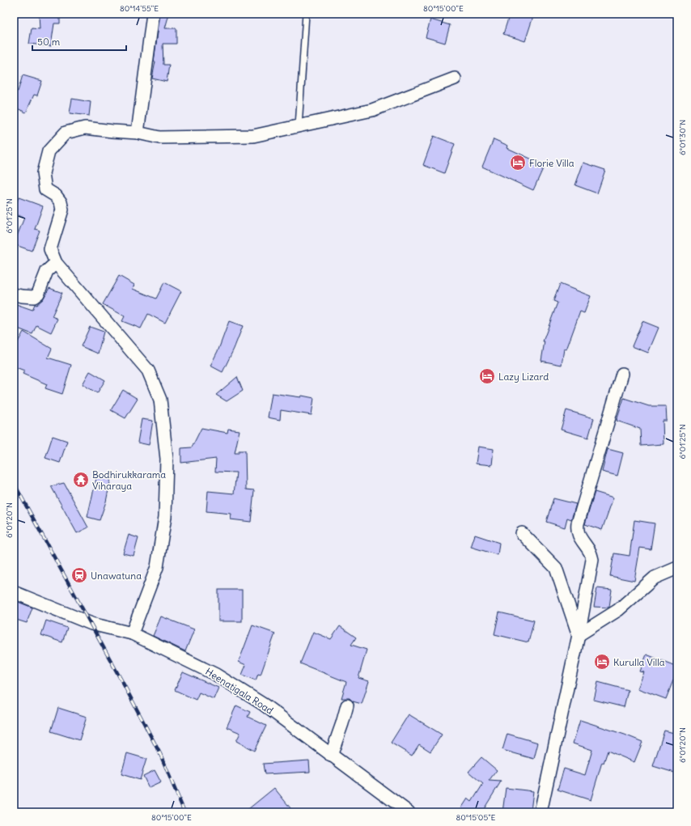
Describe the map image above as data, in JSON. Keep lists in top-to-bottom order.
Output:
{
  "streets": {
    "street": ["Heenatigala Road"]
  },
  "places": {
    "hotel": ["Florie Villa", "Lazy Lizard", "Kurulla Villa"],
    "temple": ["Bodhirukkarama Viharaya"],
    "station": ["Unawatuna"]
  },
  "scale_bar": "50 m",
  "coordinates": [
    "80°14'55\"E",
    "80°15'00\"E",
    "6°01'30\"N",
    "6°01'25\"N",
    "6°01'20\"N",
    "80°15'05\"E"
  ]
}
